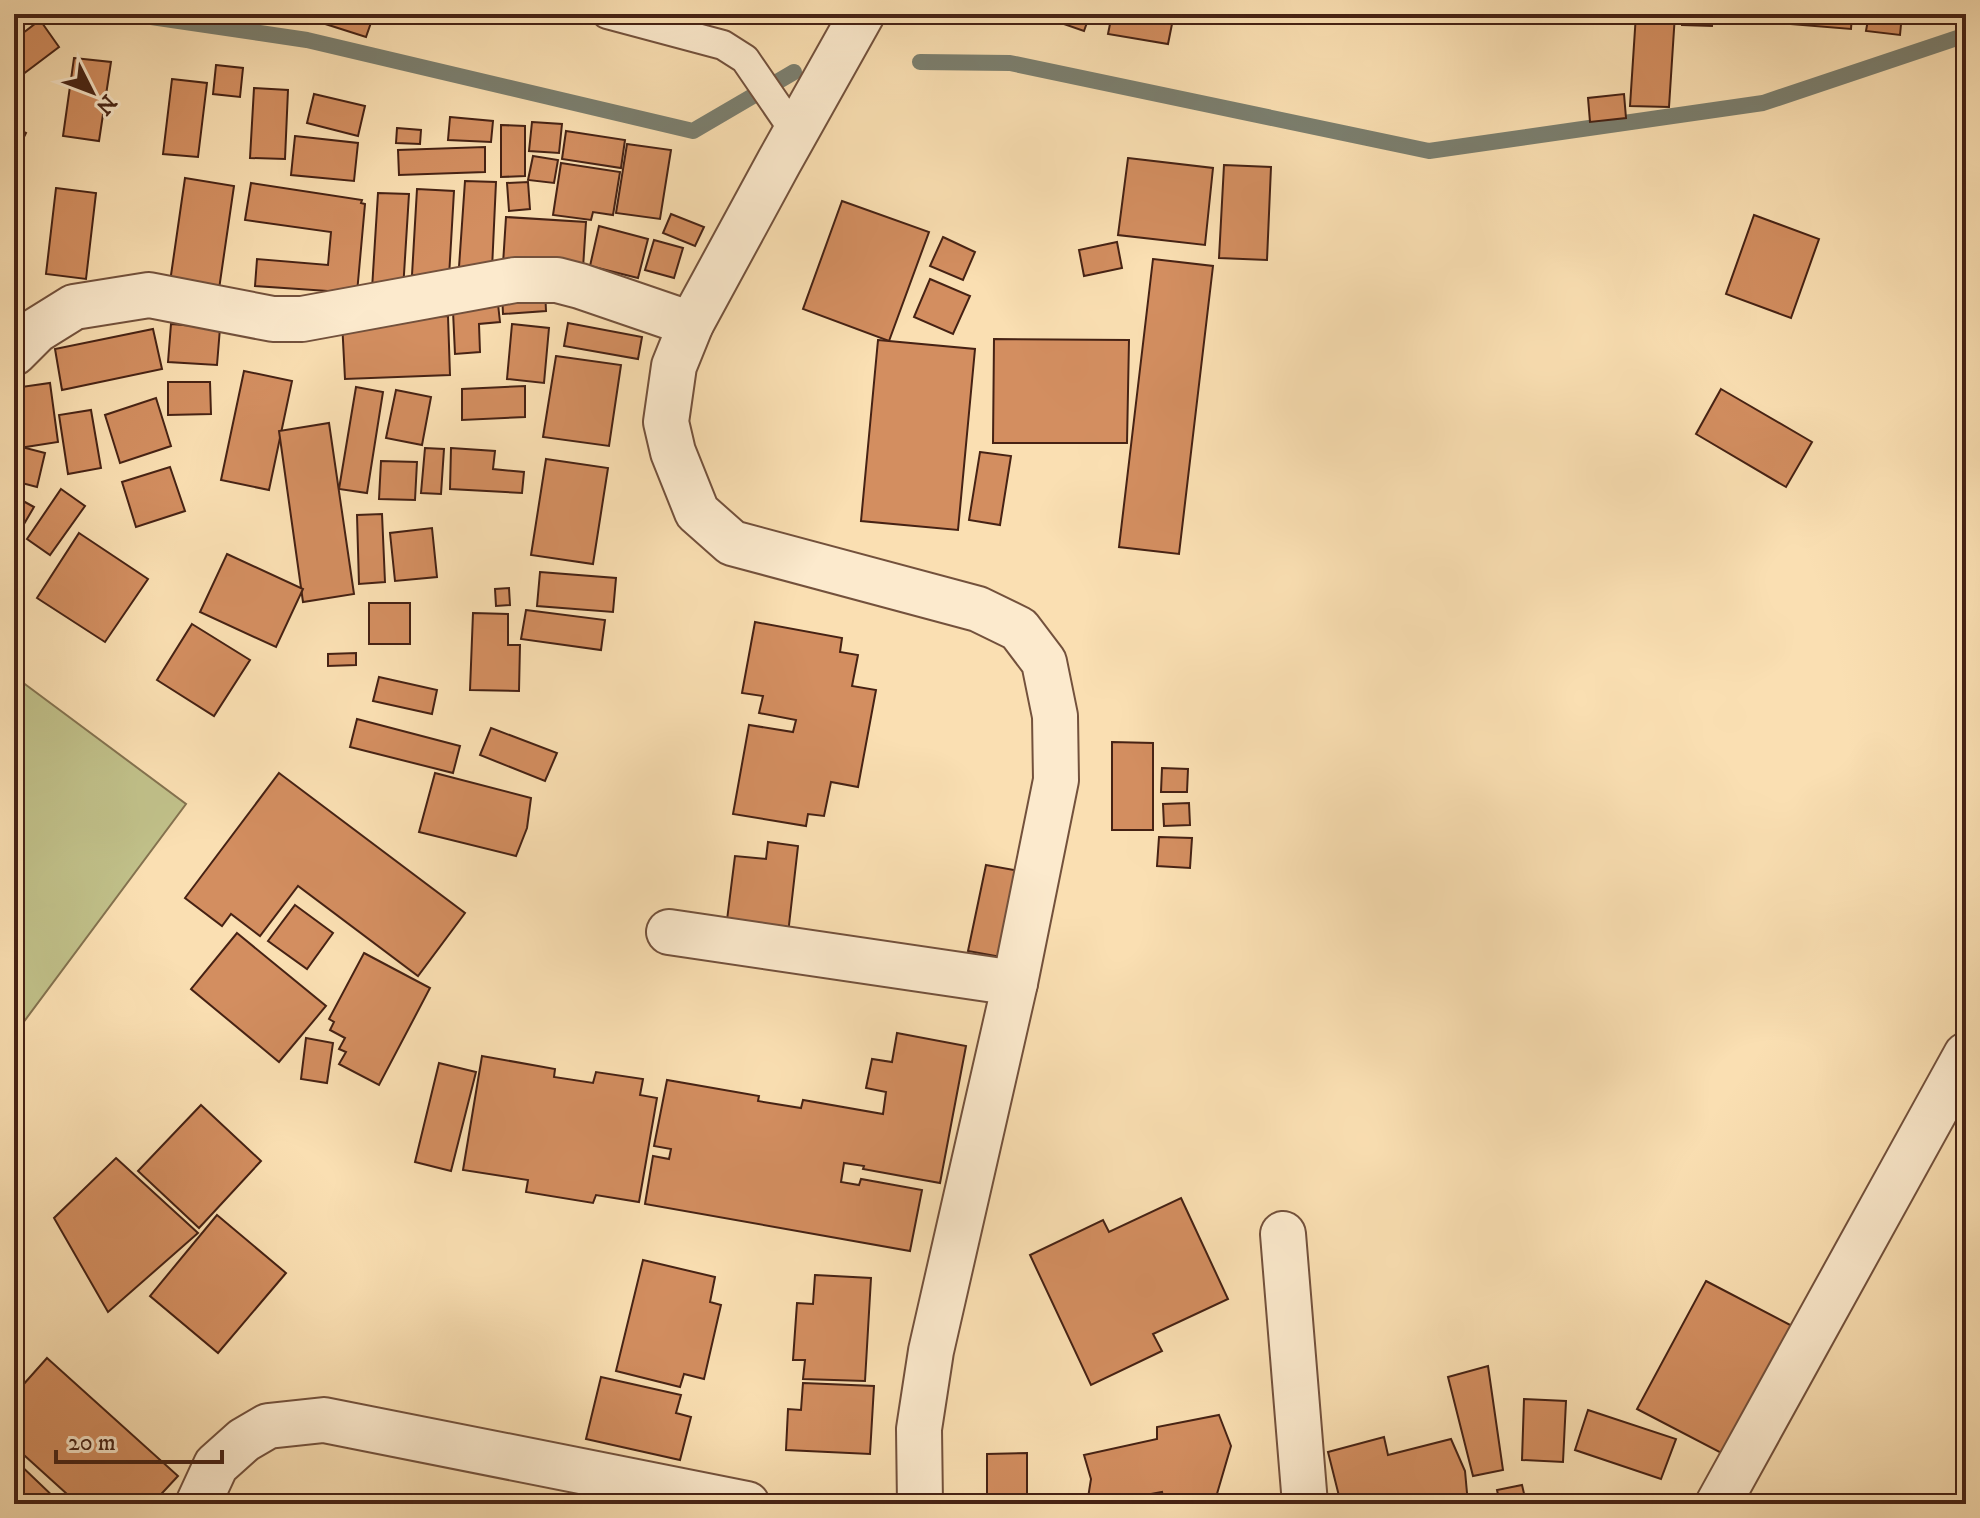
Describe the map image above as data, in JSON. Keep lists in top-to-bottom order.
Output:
{
  "scale_bar": "20 m",
  "north": "bottom right"
}
